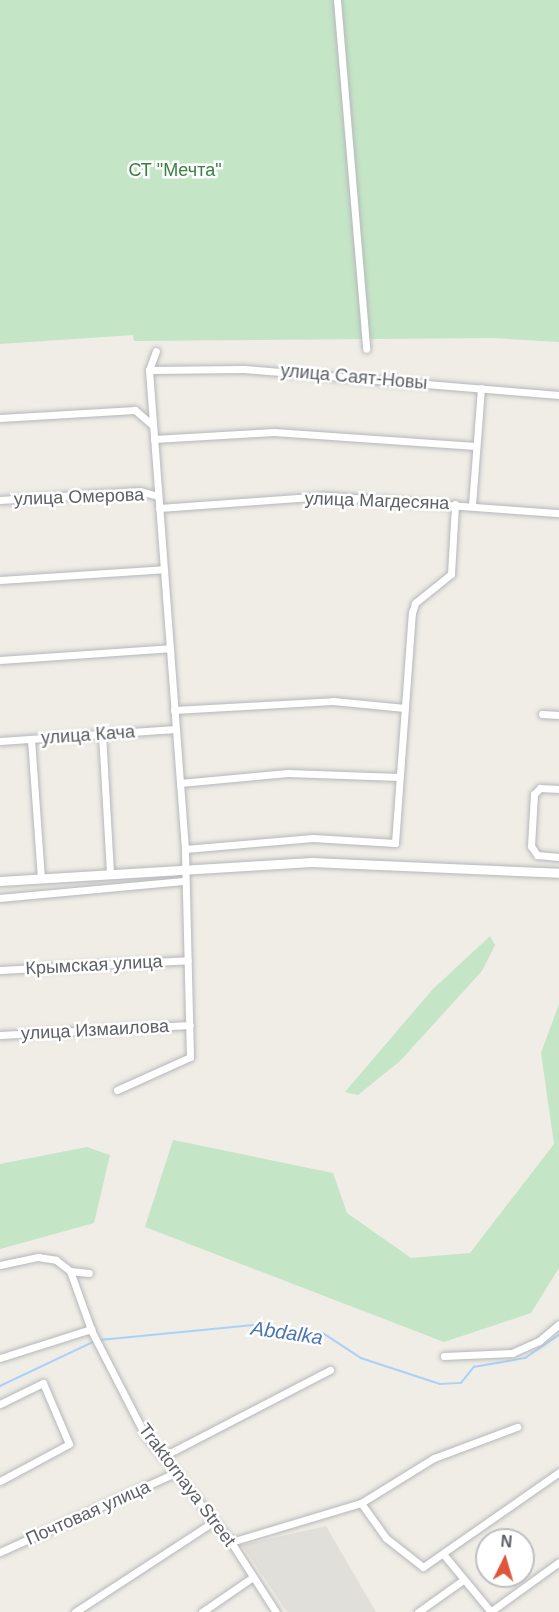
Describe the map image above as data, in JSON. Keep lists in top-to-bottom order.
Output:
{
  "streets": {
    "street": [
      "улица Саят-Новы",
      "улица Омерова",
      "улица Магдесяна",
      "улица Кача",
      "Крымская улица",
      "улица Измаилова",
      "Traktornaya Street",
      "Почтовая улица"
    ]
  },
  "crossings": [
    ["Traktornaya Street", "Почтовая улица"]
  ],
  "water": ["Abdalka"],
  "parks": ["СТ \"Мечта\""],
  "north": "top"
}
